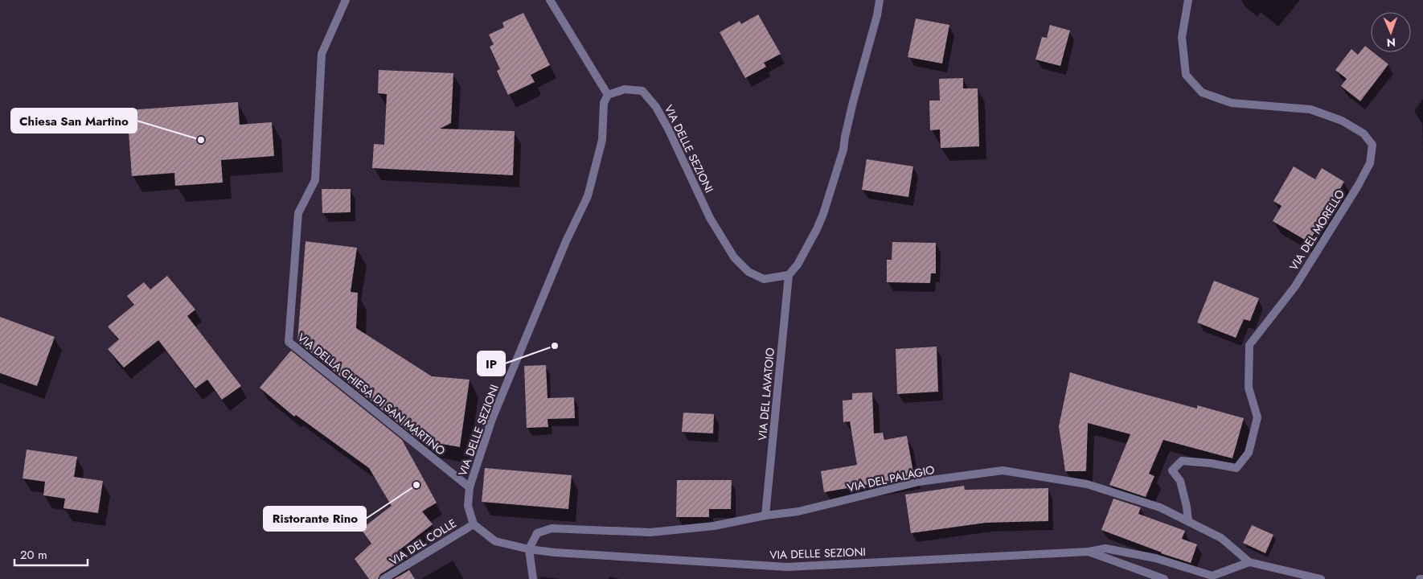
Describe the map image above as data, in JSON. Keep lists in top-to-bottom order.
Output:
{
  "streets": {
    "street": [
      "VIA DELLE SEZIONI",
      "VIA DEL MORELLO",
      "VIA DELLA CHIESA DI SAN MARTINO",
      "VIA DEL LAVATOIO",
      "VIA DEL PALAGIO",
      "VIA DEL COLLE"
    ]
  },
  "crossings": [
    ["VIA DELLE SEZIONI", "VIA DELLA CHIESA DI SAN MARTINO"],
    ["VIA DELLE SEZIONI", "VIA DEL LAVATOIO"],
    ["VIA DELLE SEZIONI", "VIA DEL PALAGIO"],
    ["VIA DELLE SEZIONI", "VIA DEL COLLE"],
    ["VIA DEL MORELLO", "VIA DEL PALAGIO"],
    ["VIA DEL LAVATOIO", "VIA DEL PALAGIO"]
  ],
  "places": ["Chiesa San Martino", "IP", "Ristorante Rino"],
  "scale_bar": "20 m",
  "north": "bottom"
}
